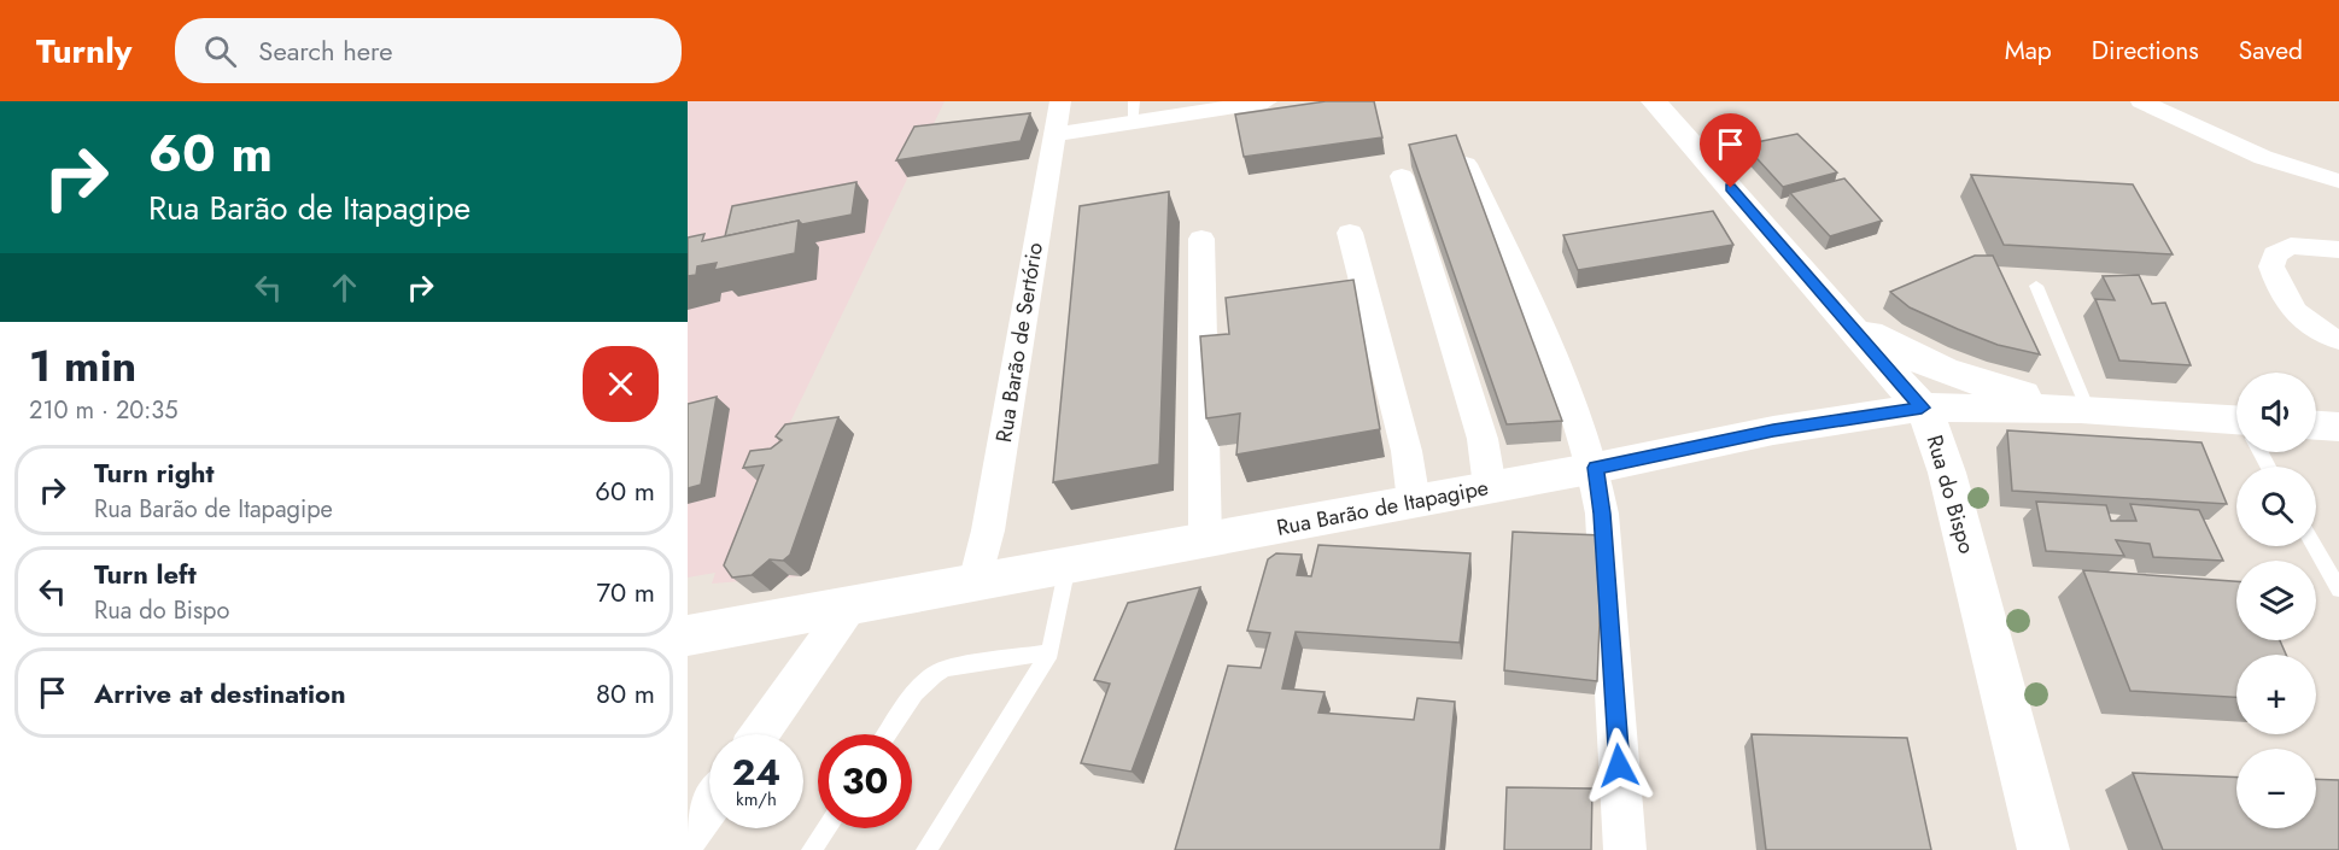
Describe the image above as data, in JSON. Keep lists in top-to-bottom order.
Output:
{
  "streets": {
    "street": ["Rua Barão de Sertório", "Rua do Bispo", "Rua Barão de Itapagipe"]
  },
  "crossings": [
    ["Rua Barão de Sertório", "Rua Barão de Itapagipe"],
    ["Rua do Bispo", "Rua Barão de Itapagipe"]
  ],
  "page": {
    "header": "Turnly",
    "search": "Search here",
    "nav": ["Map", "Directions", "Saved"],
    "turn": ["60 m", "Rua Barão de Itapagipe"],
    "heading": ["1 min", "210 m · 20:35"],
    "map_buttons": ["+", "−"],
    "list": [
      {
        "name": "Turn right",
        "note": "Rua Barão de Itapagipe",
        "value": "60 m"
      },
      {
        "name": "Turn left",
        "note": "Rua do Bispo",
        "value": "70 m"
      },
      {
        "name": "Arrive at destination",
        "value": "80 m"
      }
    ],
    "speed": "24 km/h",
    "limit": "30"
  }
}
